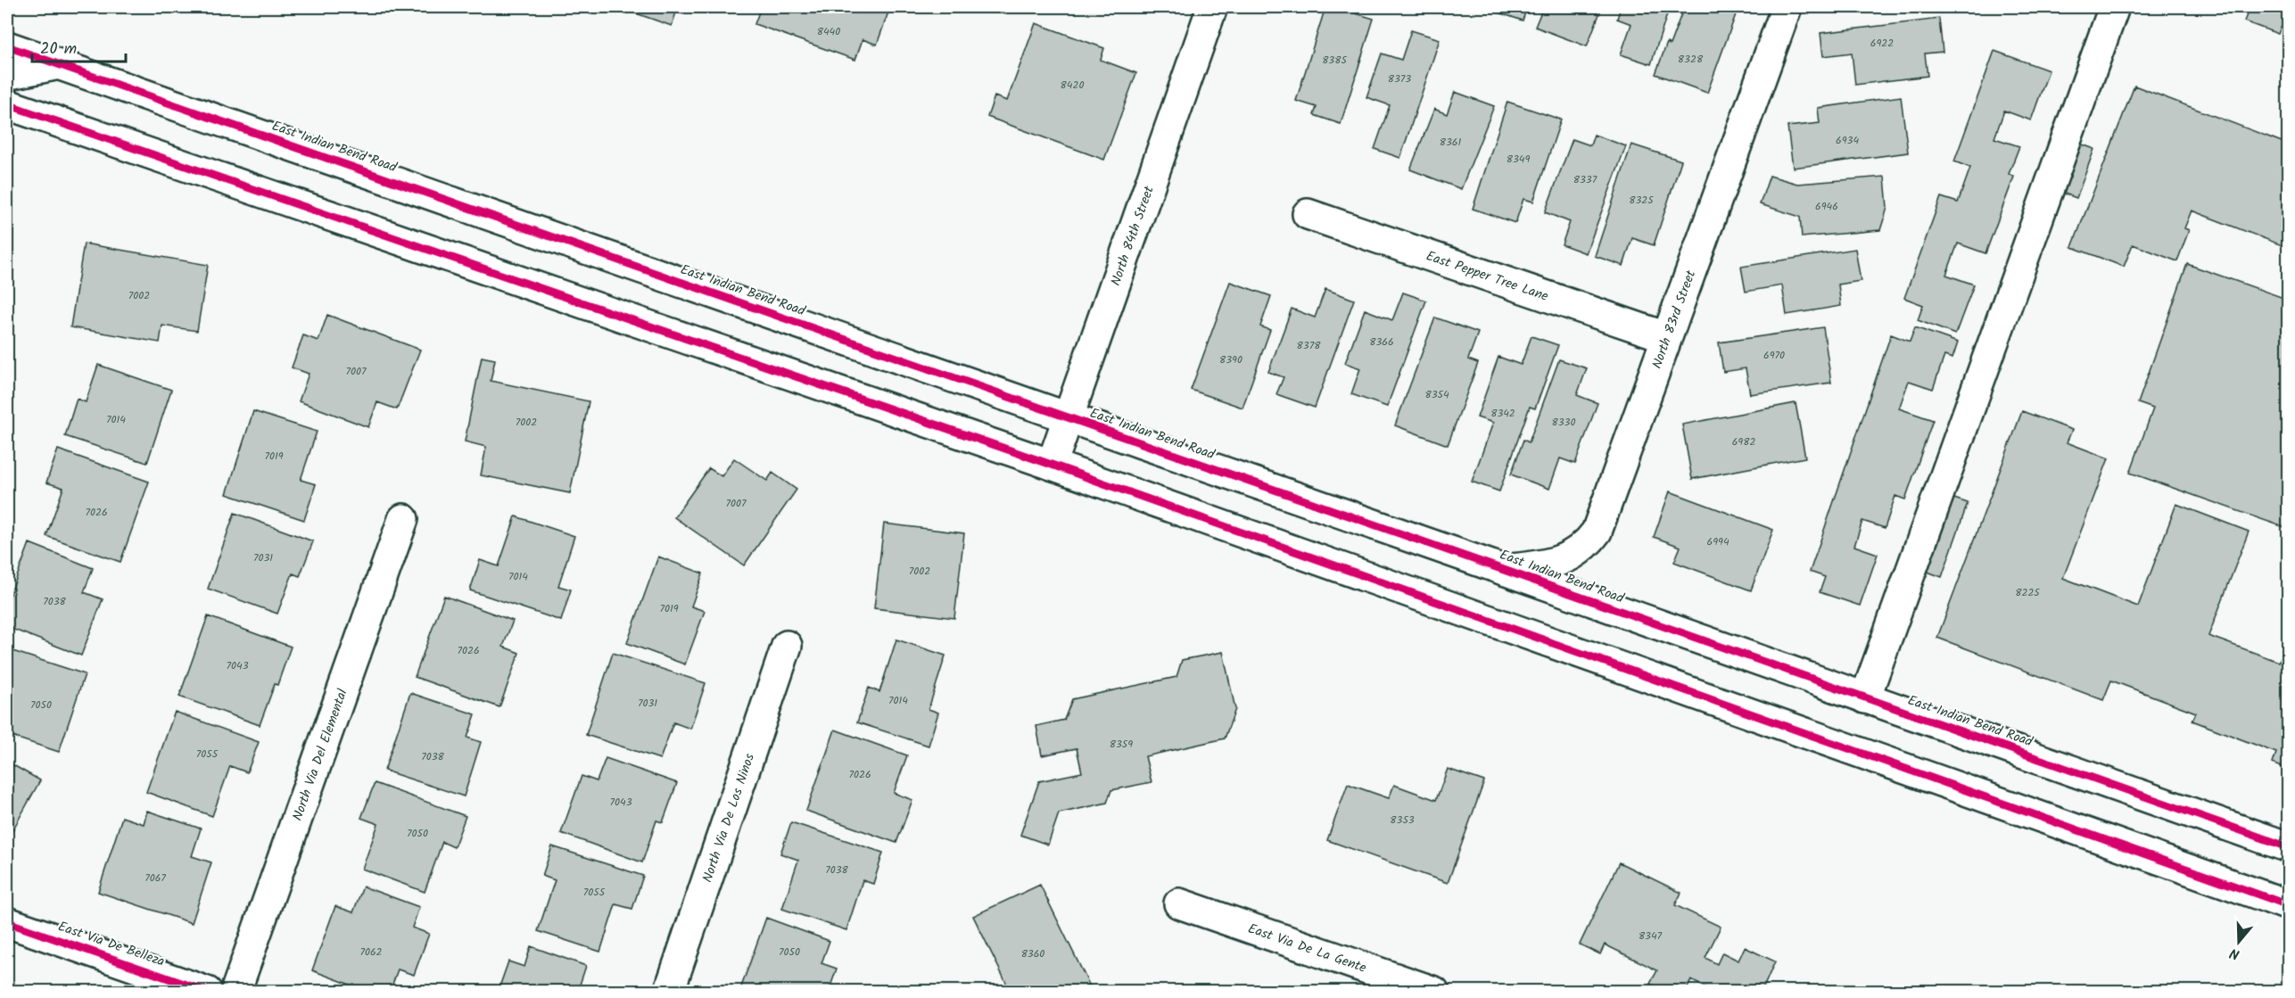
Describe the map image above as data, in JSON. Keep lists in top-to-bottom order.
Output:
{
  "streets": {
    "main road": [
      "East Indian Bend Road",
      "North 84th Street",
      "East Pepper Tree Lane",
      "North 83rd Street",
      "North Via Del Elemental",
      "North Via De Los Ninos",
      "East Via De Belleza",
      "East Via De La Gente"
    ]
  },
  "crossings": [
    ["East Indian Bend Road", "North 84th Street"],
    ["East Indian Bend Road", "North 83rd Street"],
    ["East Pepper Tree Lane", "North 83rd Street"]
  ],
  "house_numbers": [
    "8440",
    "6922",
    "8328",
    "8385",
    "8373",
    "8420",
    "6934",
    "8361",
    "8349",
    "8337",
    "8325",
    "6946",
    "7002",
    "8366",
    "8378",
    "6970",
    "8390",
    "7007",
    "8354",
    "8342",
    "7014",
    "7002",
    "8330",
    "6982",
    "7019",
    "7007",
    "7026",
    "6994",
    "7031",
    "7002",
    "7014",
    "8225",
    "7038",
    "7019",
    "7026",
    "7043",
    "7014",
    "7031",
    "7050",
    "8359",
    "7055",
    "7038",
    "7026",
    "7043",
    "8353",
    "7050",
    "7038",
    "7067",
    "7055",
    "8347",
    "7062",
    "7050",
    "8360"
  ],
  "scale_bar": "20 m",
  "north": "bottom"
}
